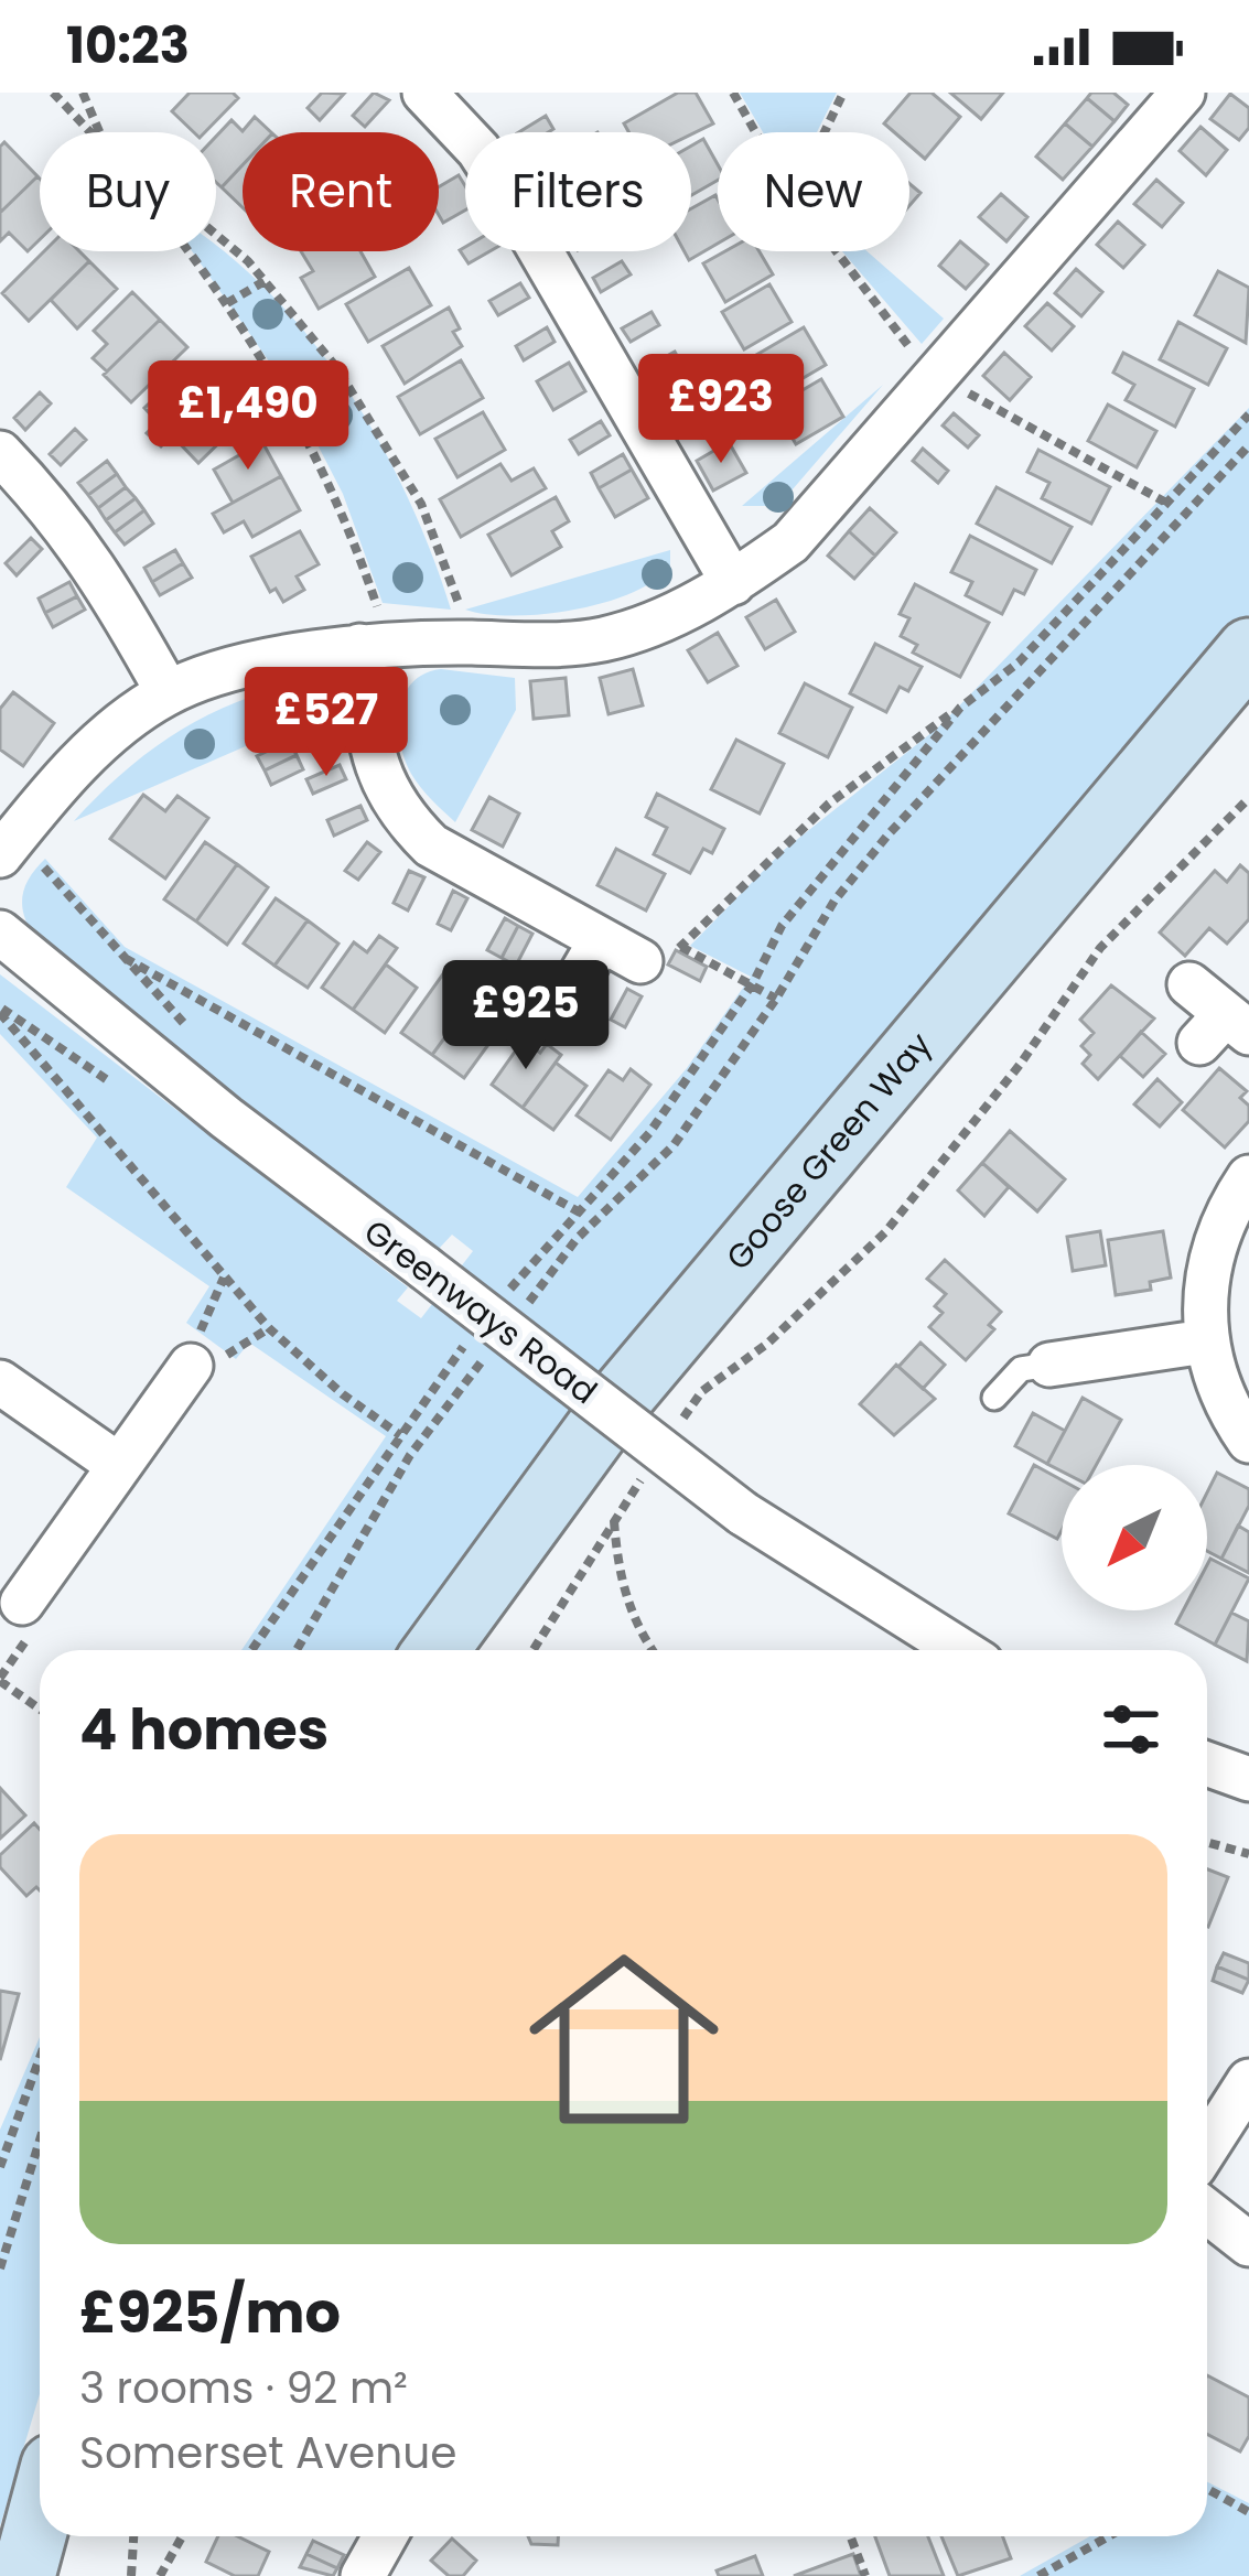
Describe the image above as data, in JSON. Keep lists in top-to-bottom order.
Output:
{
  "streets": {
    "main road": ["Goose Green Way"],
    "street": ["Greenways Road"]
  },
  "north": "bottom left",
  "page": {
    "status": "10:23",
    "chip": [
      "Buy",
      "Rent",
      "Filters",
      "New"
    ],
    "price": [
      "£923",
      "£1,490",
      "£527",
      "£925"
    ],
    "heading": "4 homes",
    "list": [
      {
        "name": "£925/mo",
        "note": "3 rooms · 92 m² · Somerset Avenue"
      }
    ]
  }
}
